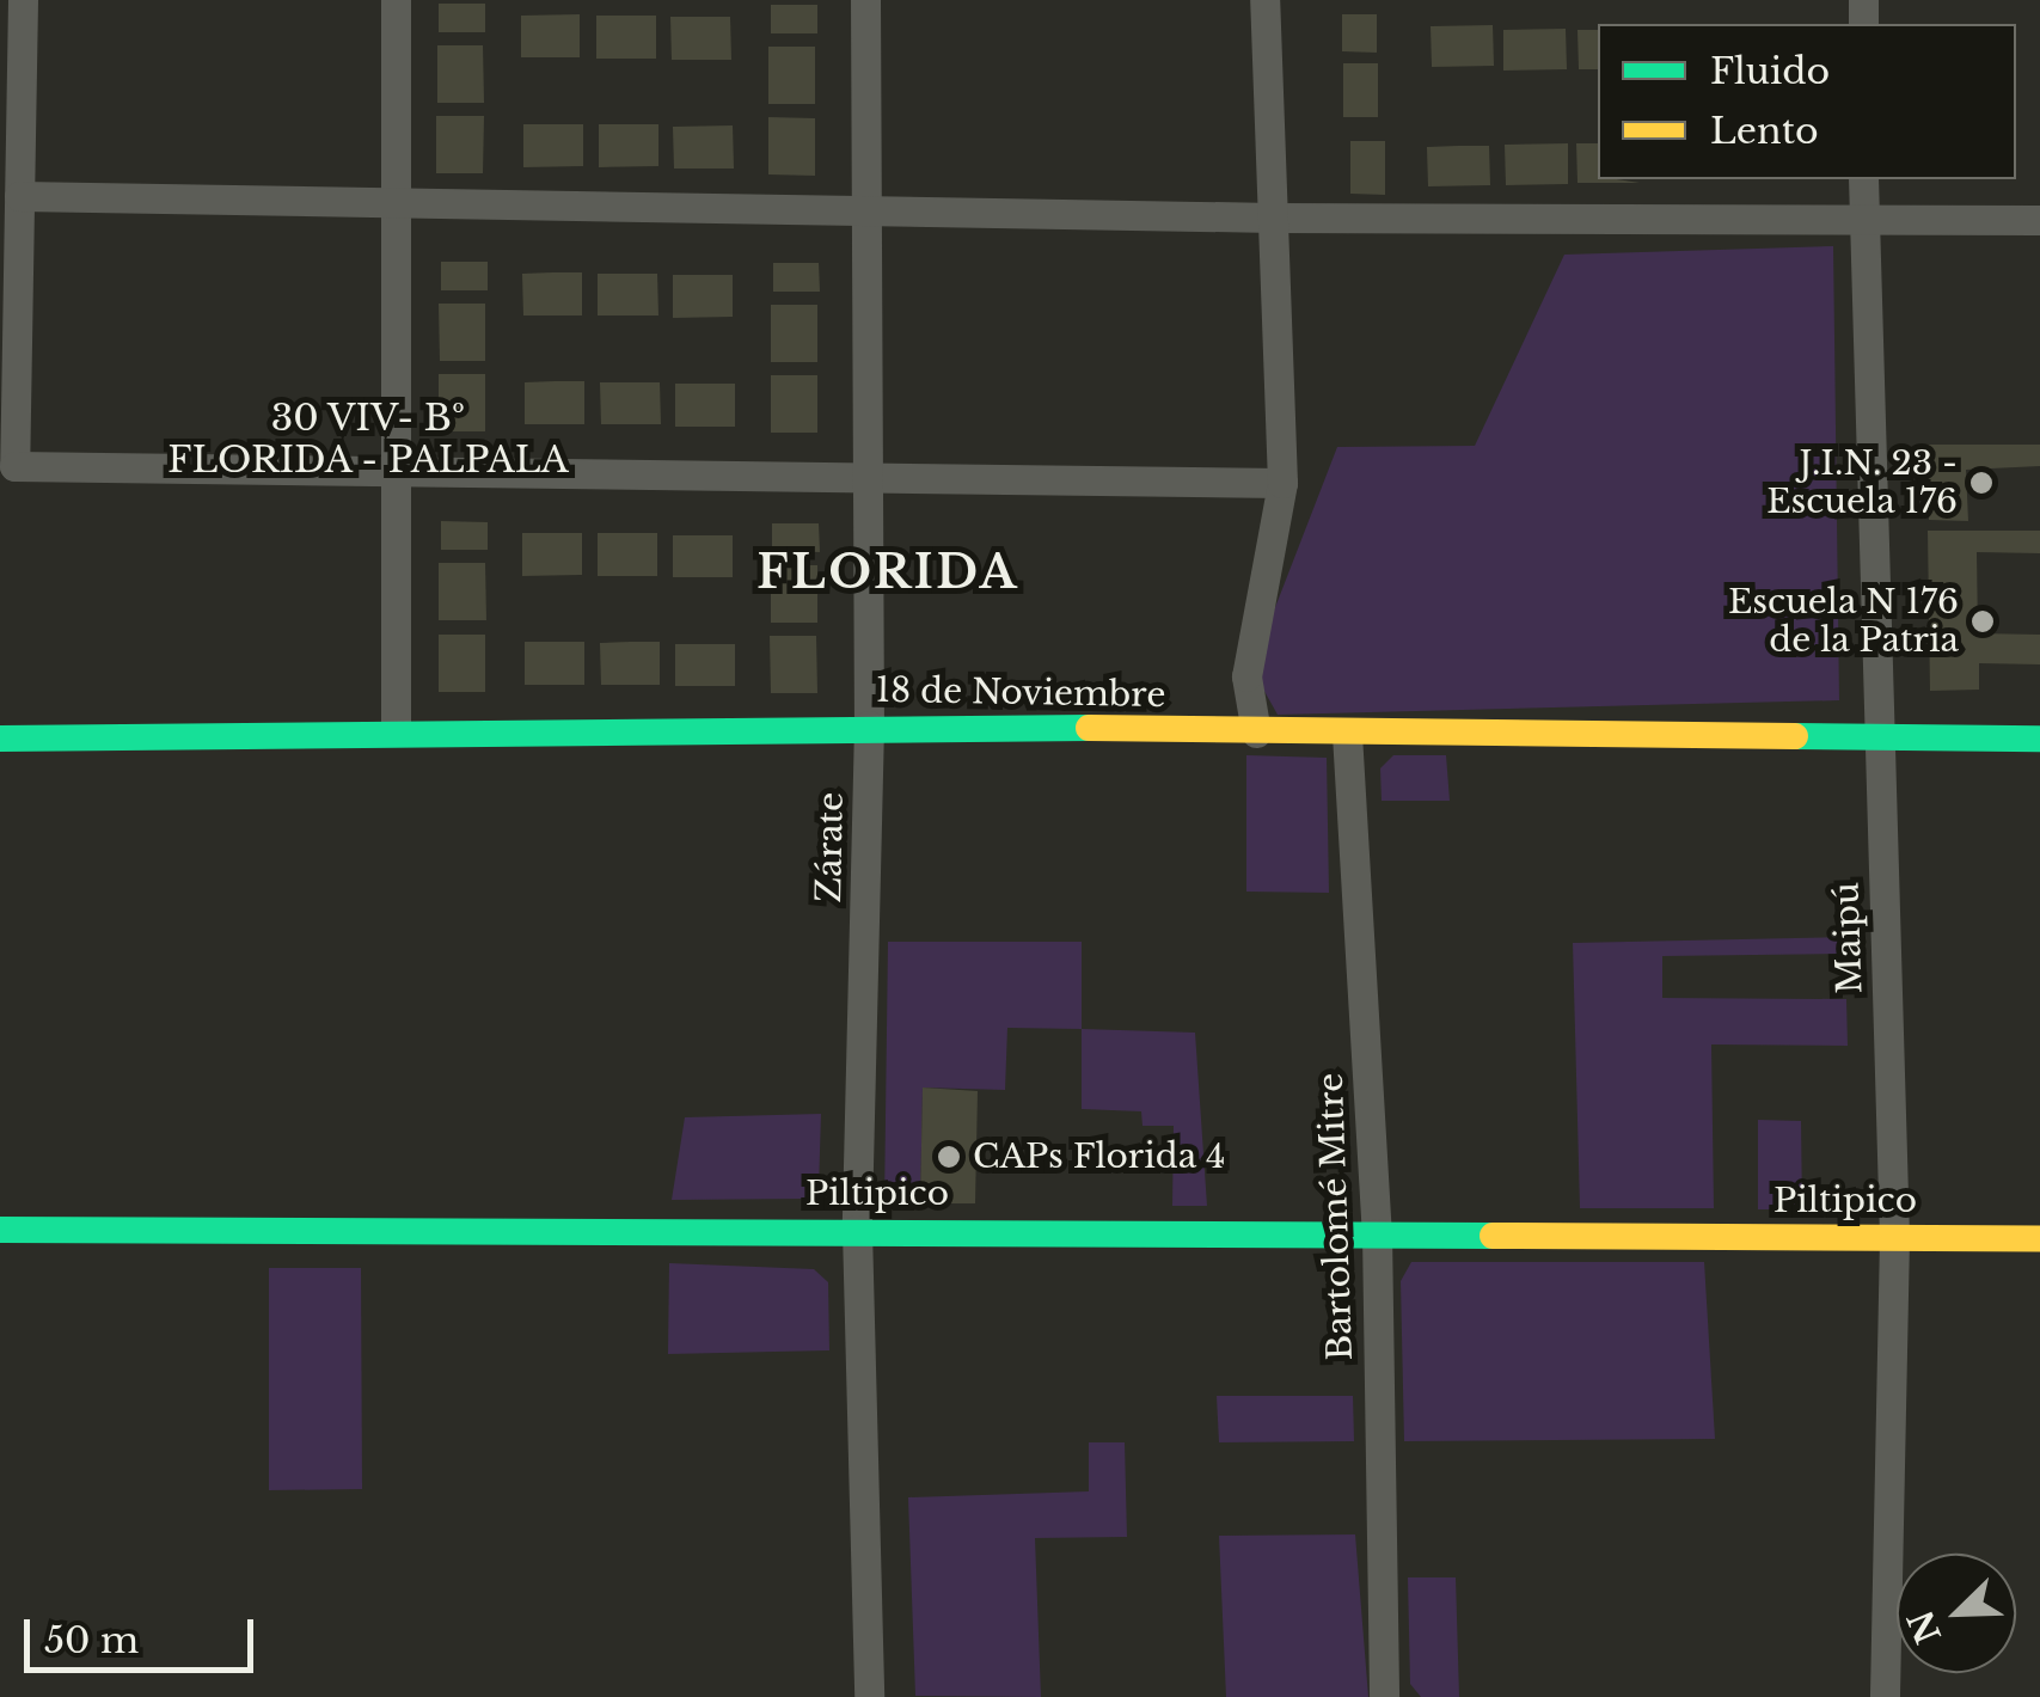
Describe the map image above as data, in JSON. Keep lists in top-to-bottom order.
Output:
{
  "streets": {
    "street": [
      "18 de Noviembre",
      "Zárate",
      "Maipú",
      "Piltipico",
      "Bartolomé Mitre"
    ]
  },
  "crossings": [
    ["18 de Noviembre", "Zárate"],
    ["18 de Noviembre", "Maipú"],
    ["18 de Noviembre", "Bartolomé Mitre"],
    ["Zárate", "Piltipico"],
    ["Maipú", "Piltipico"],
    ["Piltipico", "Bartolomé Mitre"]
  ],
  "districts": ["30 VIV- Bº FLORIDA - PALPALA", "FLORIDA"],
  "places": ["J.I.N. 23 - Escuela 176", "Escuela N 176 de la Patria", "CAPs Florida 4"],
  "legend": ["Fluido", "Lento"],
  "scale_bar": "50 m",
  "north": "bottom left"
}
